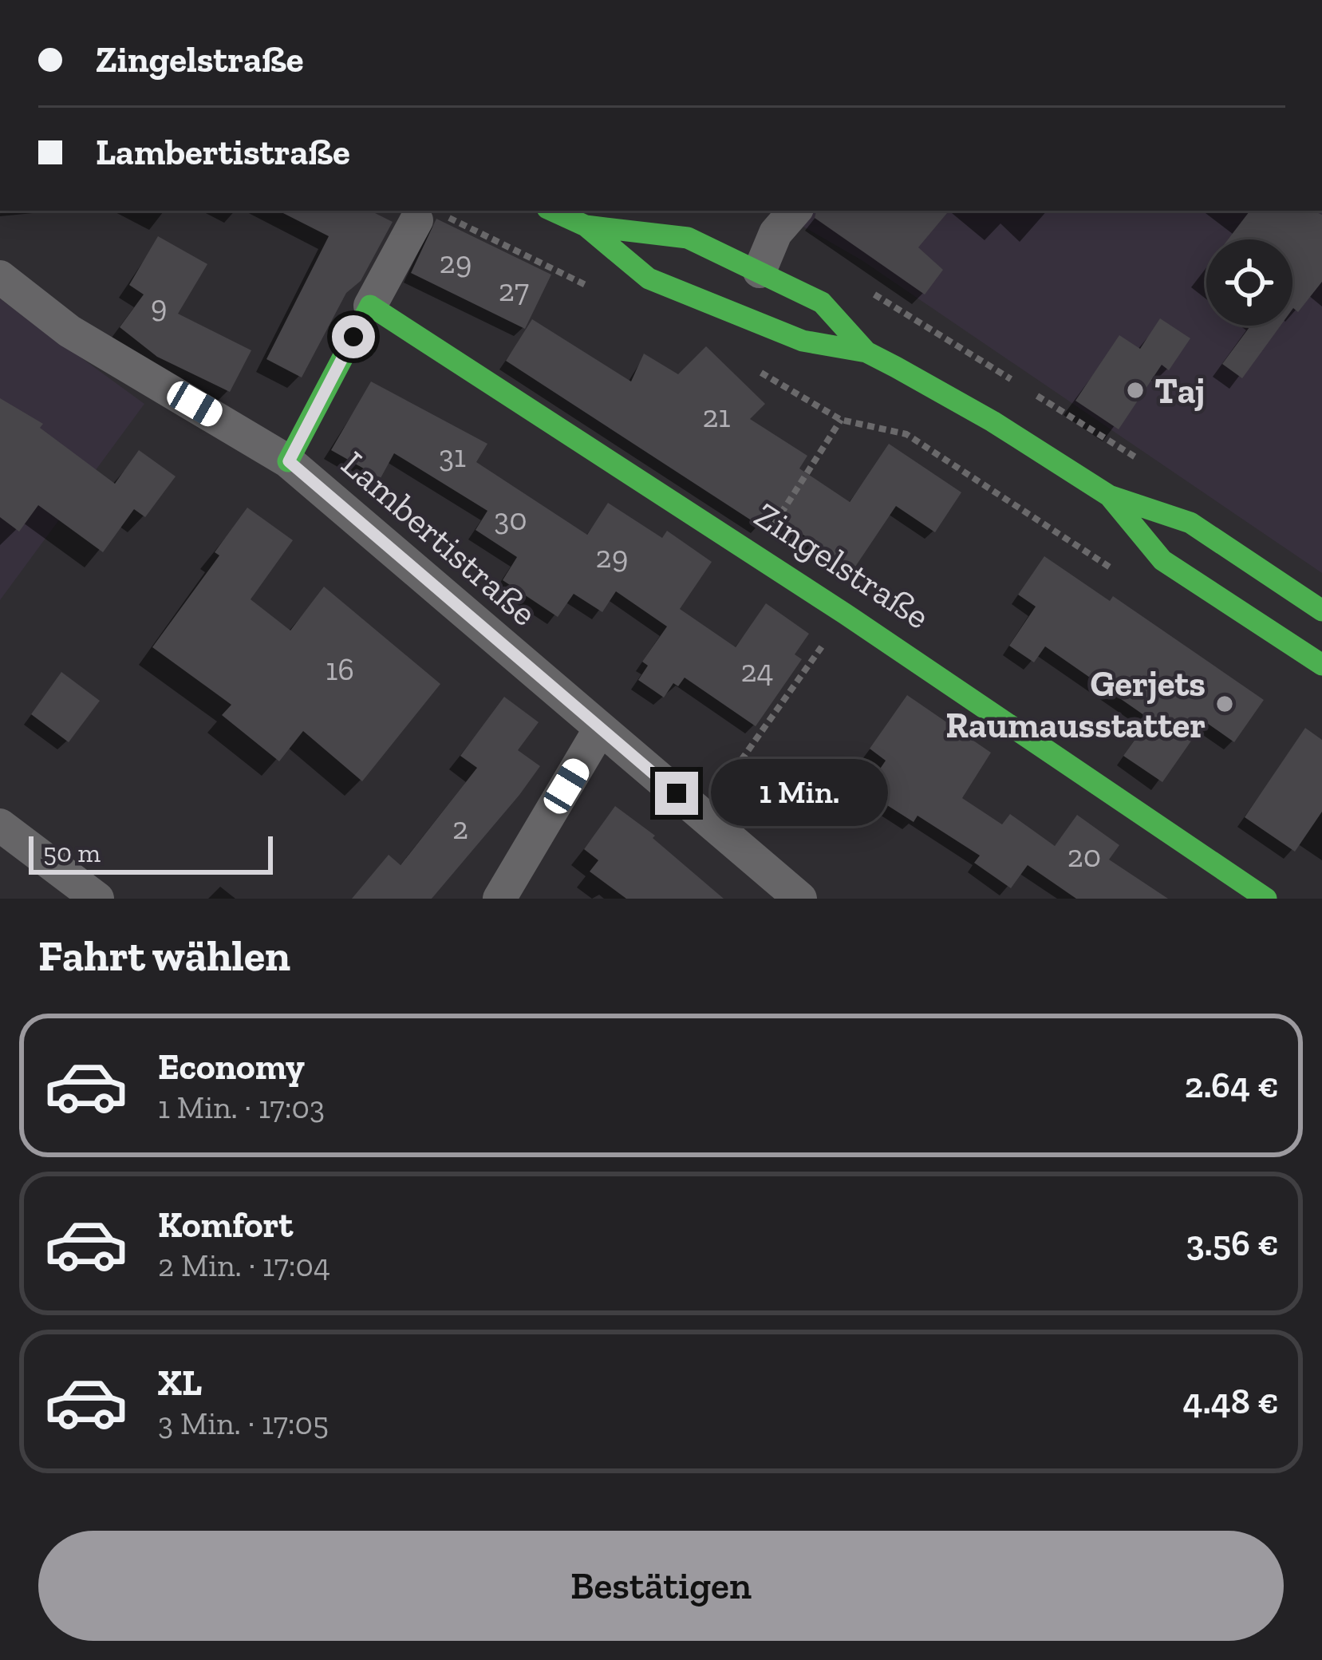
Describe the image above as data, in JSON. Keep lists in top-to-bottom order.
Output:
{
  "streets": {
    "main road": ["Zingelstraße"],
    "street": ["Lambertistraße"]
  },
  "places": ["Taj", "Gerjets Raumausstatter"],
  "house_numbers": [
    "29",
    "27",
    "9",
    "21",
    "31",
    "30",
    "29",
    "16",
    "24",
    "2",
    "20"
  ],
  "scale_bar": "50 m",
  "page": {
    "banner": ["Zingelstraße", "Lambertistraße"],
    "bubble": "1 Min.",
    "scale": "50 m",
    "heading": "Fahrt wählen",
    "list": [
      {
        "name": "Economy",
        "note": "1 Min. · 17:03",
        "value": "2.64 €"
      },
      {
        "name": "Komfort",
        "note": "2 Min. · 17:04",
        "value": "3.56 €"
      },
      {
        "name": "XL",
        "note": "3 Min. · 17:05",
        "value": "4.48 €"
      }
    ],
    "buttons": "Bestätigen"
  }
}
